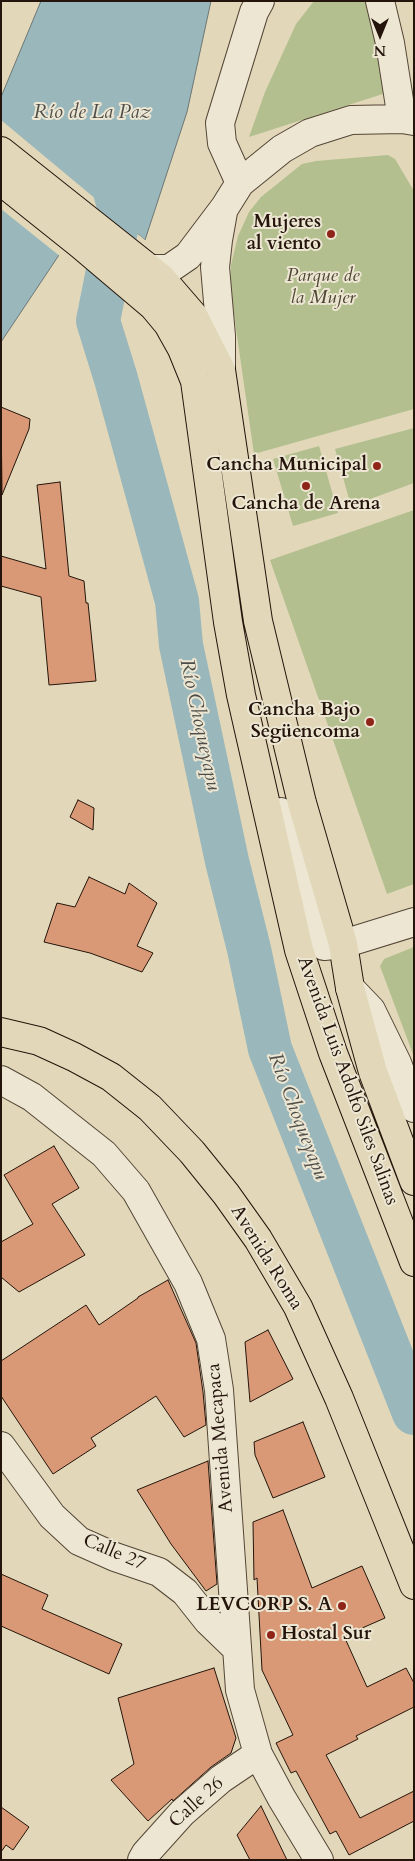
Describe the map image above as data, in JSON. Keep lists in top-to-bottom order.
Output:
{
  "streets": {
    "main road": ["Avenida Luis Adolfo Siles Salinas", "Avenida Roma"],
    "street": ["Avenida Mecapaca", "Calle 27", "Calle 26"]
  },
  "crossings": [
    ["Avenida Mecapaca", "Calle 27"],
    ["Avenida Mecapaca", "Calle 26"]
  ],
  "water": ["Río de La Paz", "Río Choqueyapu"],
  "parks": ["Parque de la Mujer"],
  "places": [
    "Mujeres al viento",
    "Cancha Municipal",
    "Cancha de Arena",
    "Cancha Bajo Següencoma",
    "LEVCORP S. A",
    "Hostal Sur"
  ],
  "north": "bottom"
}
